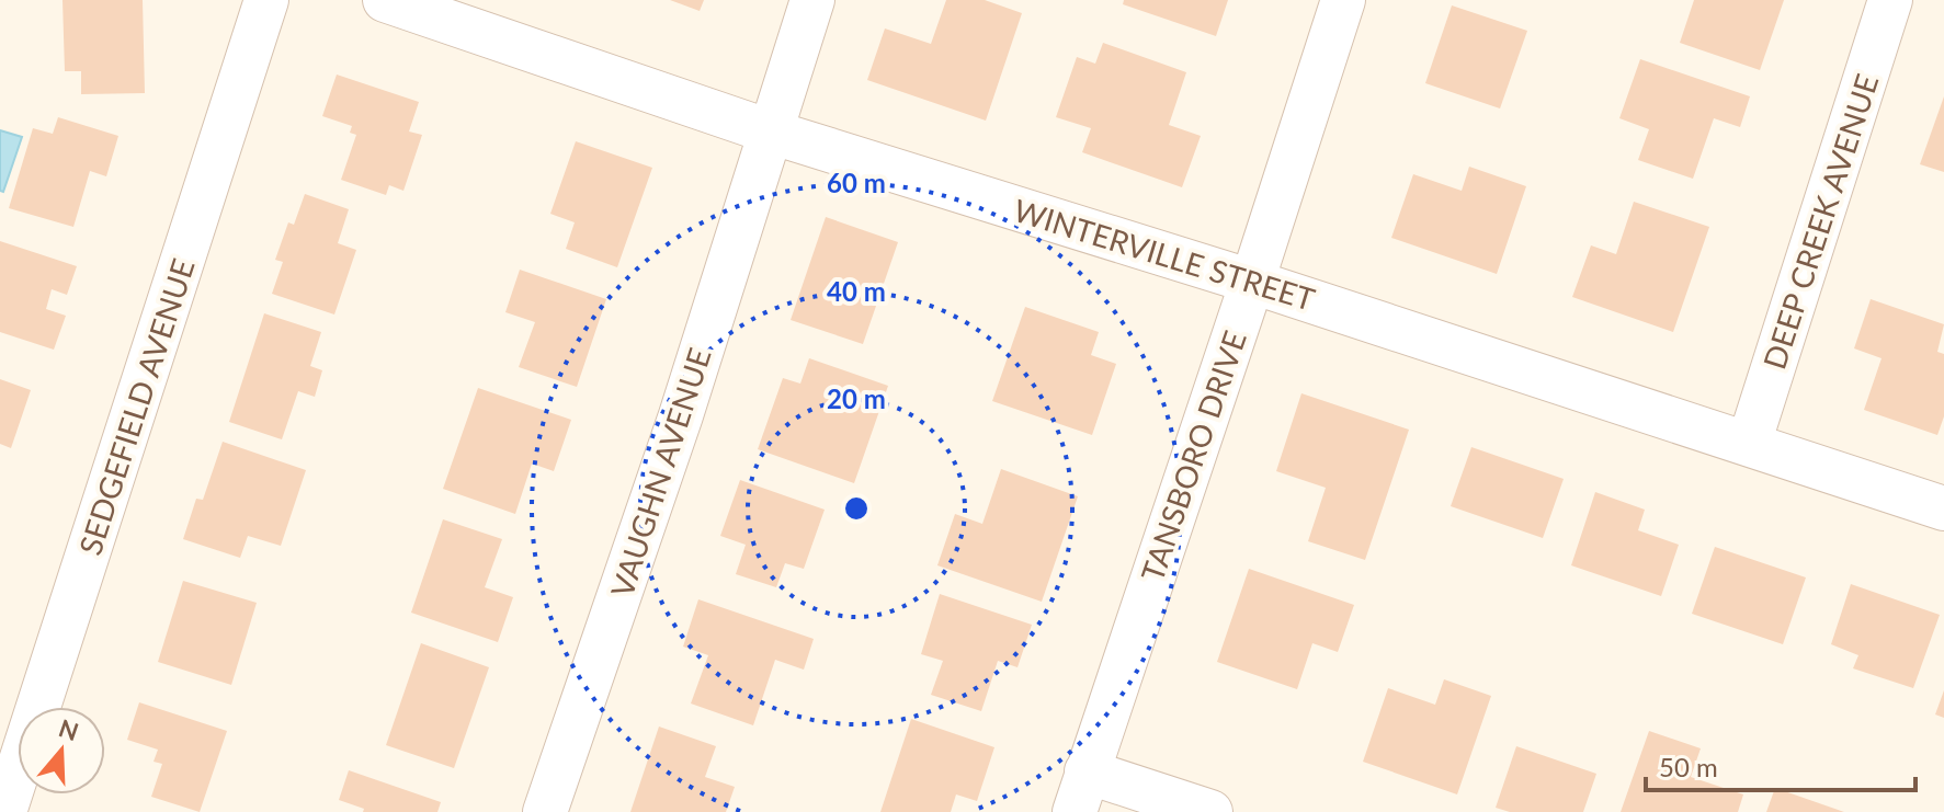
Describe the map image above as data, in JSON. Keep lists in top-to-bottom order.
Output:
{
  "streets": {
    "street": [
      "DEEP CREEK AVENUE",
      "WINTERVILLE STREET",
      "SEDGEFIELD AVENUE",
      "TANSBORO DRIVE",
      "VAUGHN AVENUE"
    ]
  },
  "crossings": [
    ["DEEP CREEK AVENUE", "WINTERVILLE STREET"],
    ["WINTERVILLE STREET", "TANSBORO DRIVE"],
    ["WINTERVILLE STREET", "VAUGHN AVENUE"]
  ],
  "scale_bar": "50 m",
  "north": "top",
  "rings": ["60 m", "40 m", "20 m"]
}
